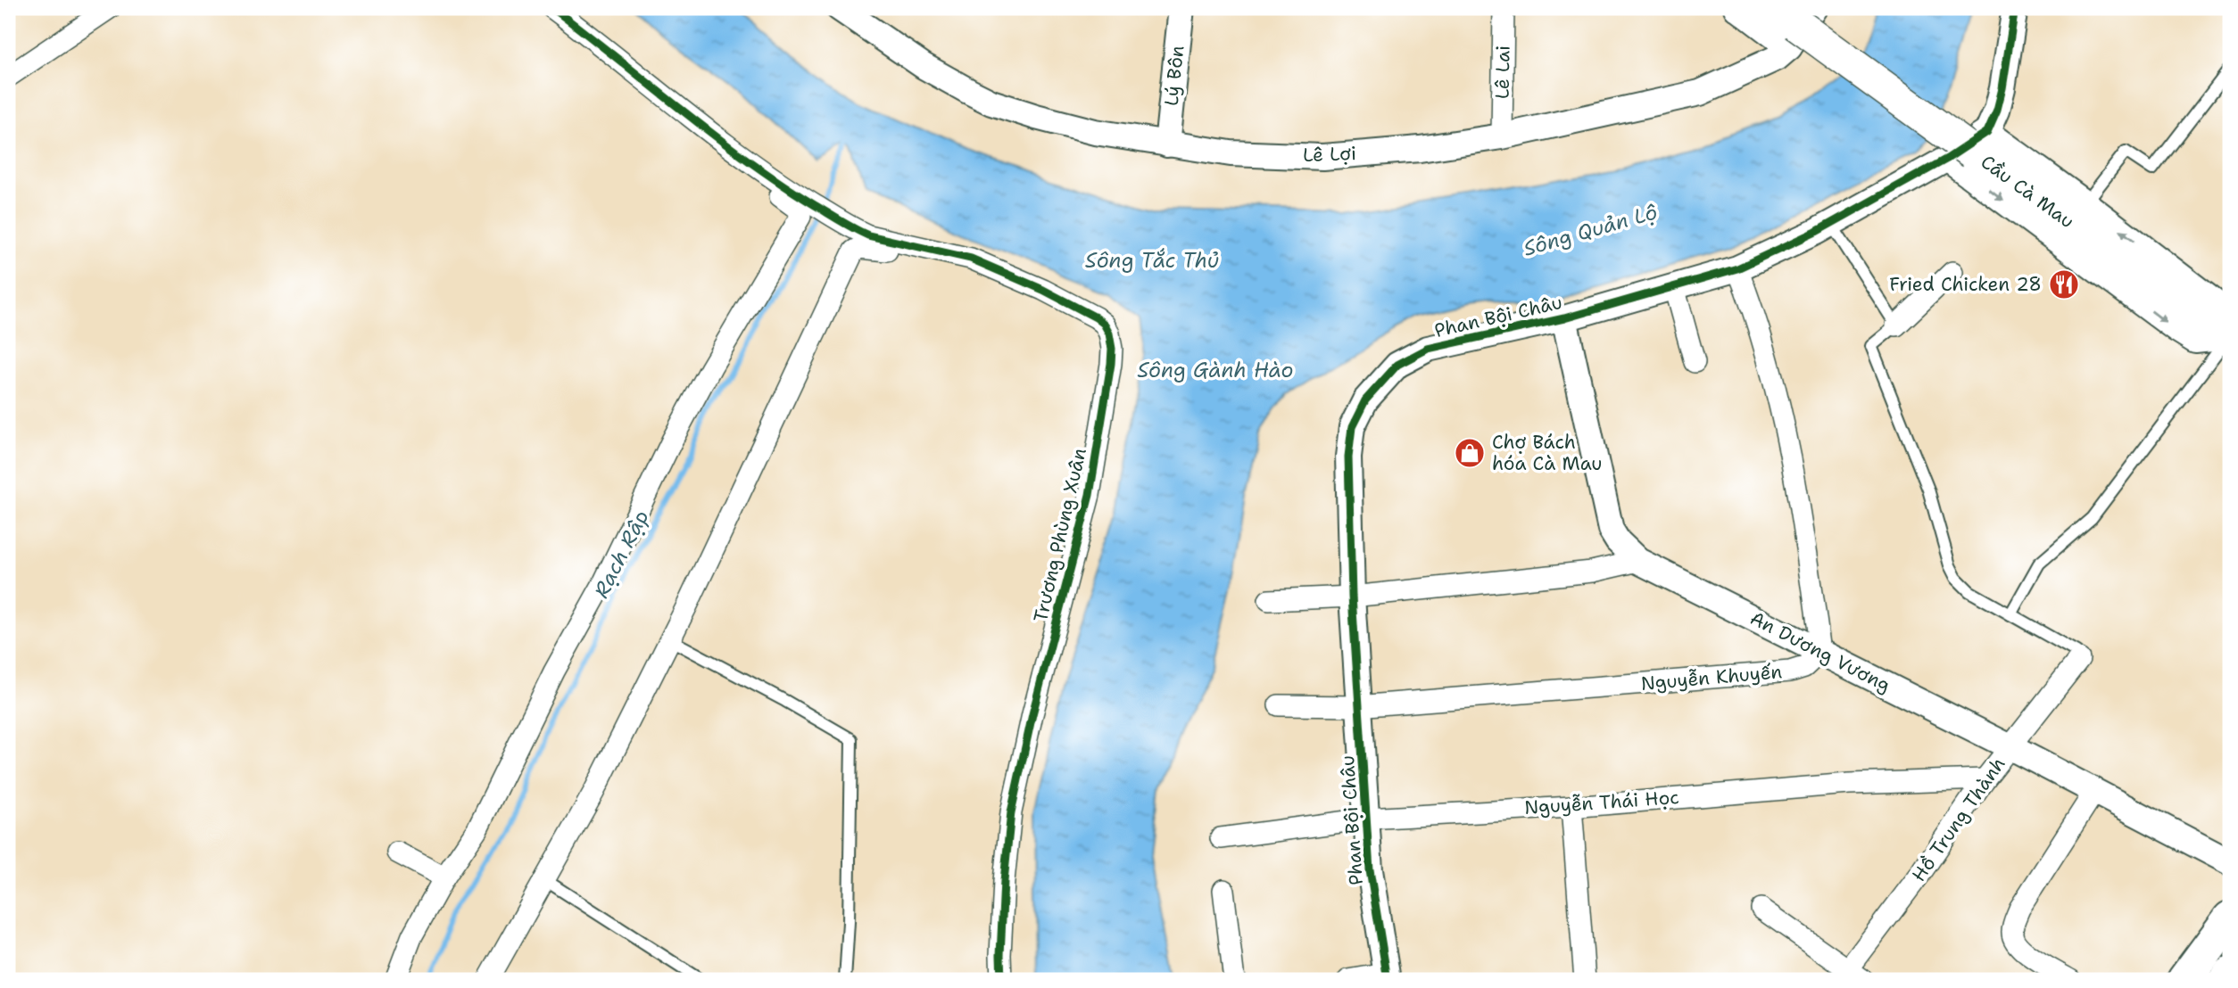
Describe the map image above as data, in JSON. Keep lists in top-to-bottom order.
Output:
{
  "streets": {
    "main road": ["Cầu Cà Mau"],
    "street": [
      "Lê Lai",
      "Lý Bôn",
      "Lê Lợi",
      "Phan Bội Châu",
      "Trương Phùng Xuân",
      "An Dương Vương",
      "Nguyễn Khuyến",
      "Nguyễn Thái Học",
      "Hồ Trung Thành"
    ]
  },
  "crossings": [
    ["Lê Lai", "Lê Lợi"],
    ["Lý Bôn", "Lê Lợi"],
    ["Lê Lợi", "Cầu Cà Mau"],
    ["Cầu Cà Mau", "Phan Bội Châu"],
    ["Phan Bội Châu", "An Dương Vương"],
    ["Phan Bội Châu", "Nguyễn Khuyến"],
    ["Phan Bội Châu", "Nguyễn Thái Học"],
    ["An Dương Vương", "Nguyễn Khuyến"],
    ["An Dương Vương", "Hồ Trung Thành"],
    ["Nguyễn Thái Học", "Hồ Trung Thành"]
  ],
  "water": [
    "Sông Quản Lộ",
    "Sông Tắc Thủ",
    "Sông Gành Hào",
    "Rạch Rập"
  ],
  "places": {
    "restaurant": ["Fried Chicken 28"],
    "shop": ["Chợ Bách hóa Cà Mau"]
  }
}
